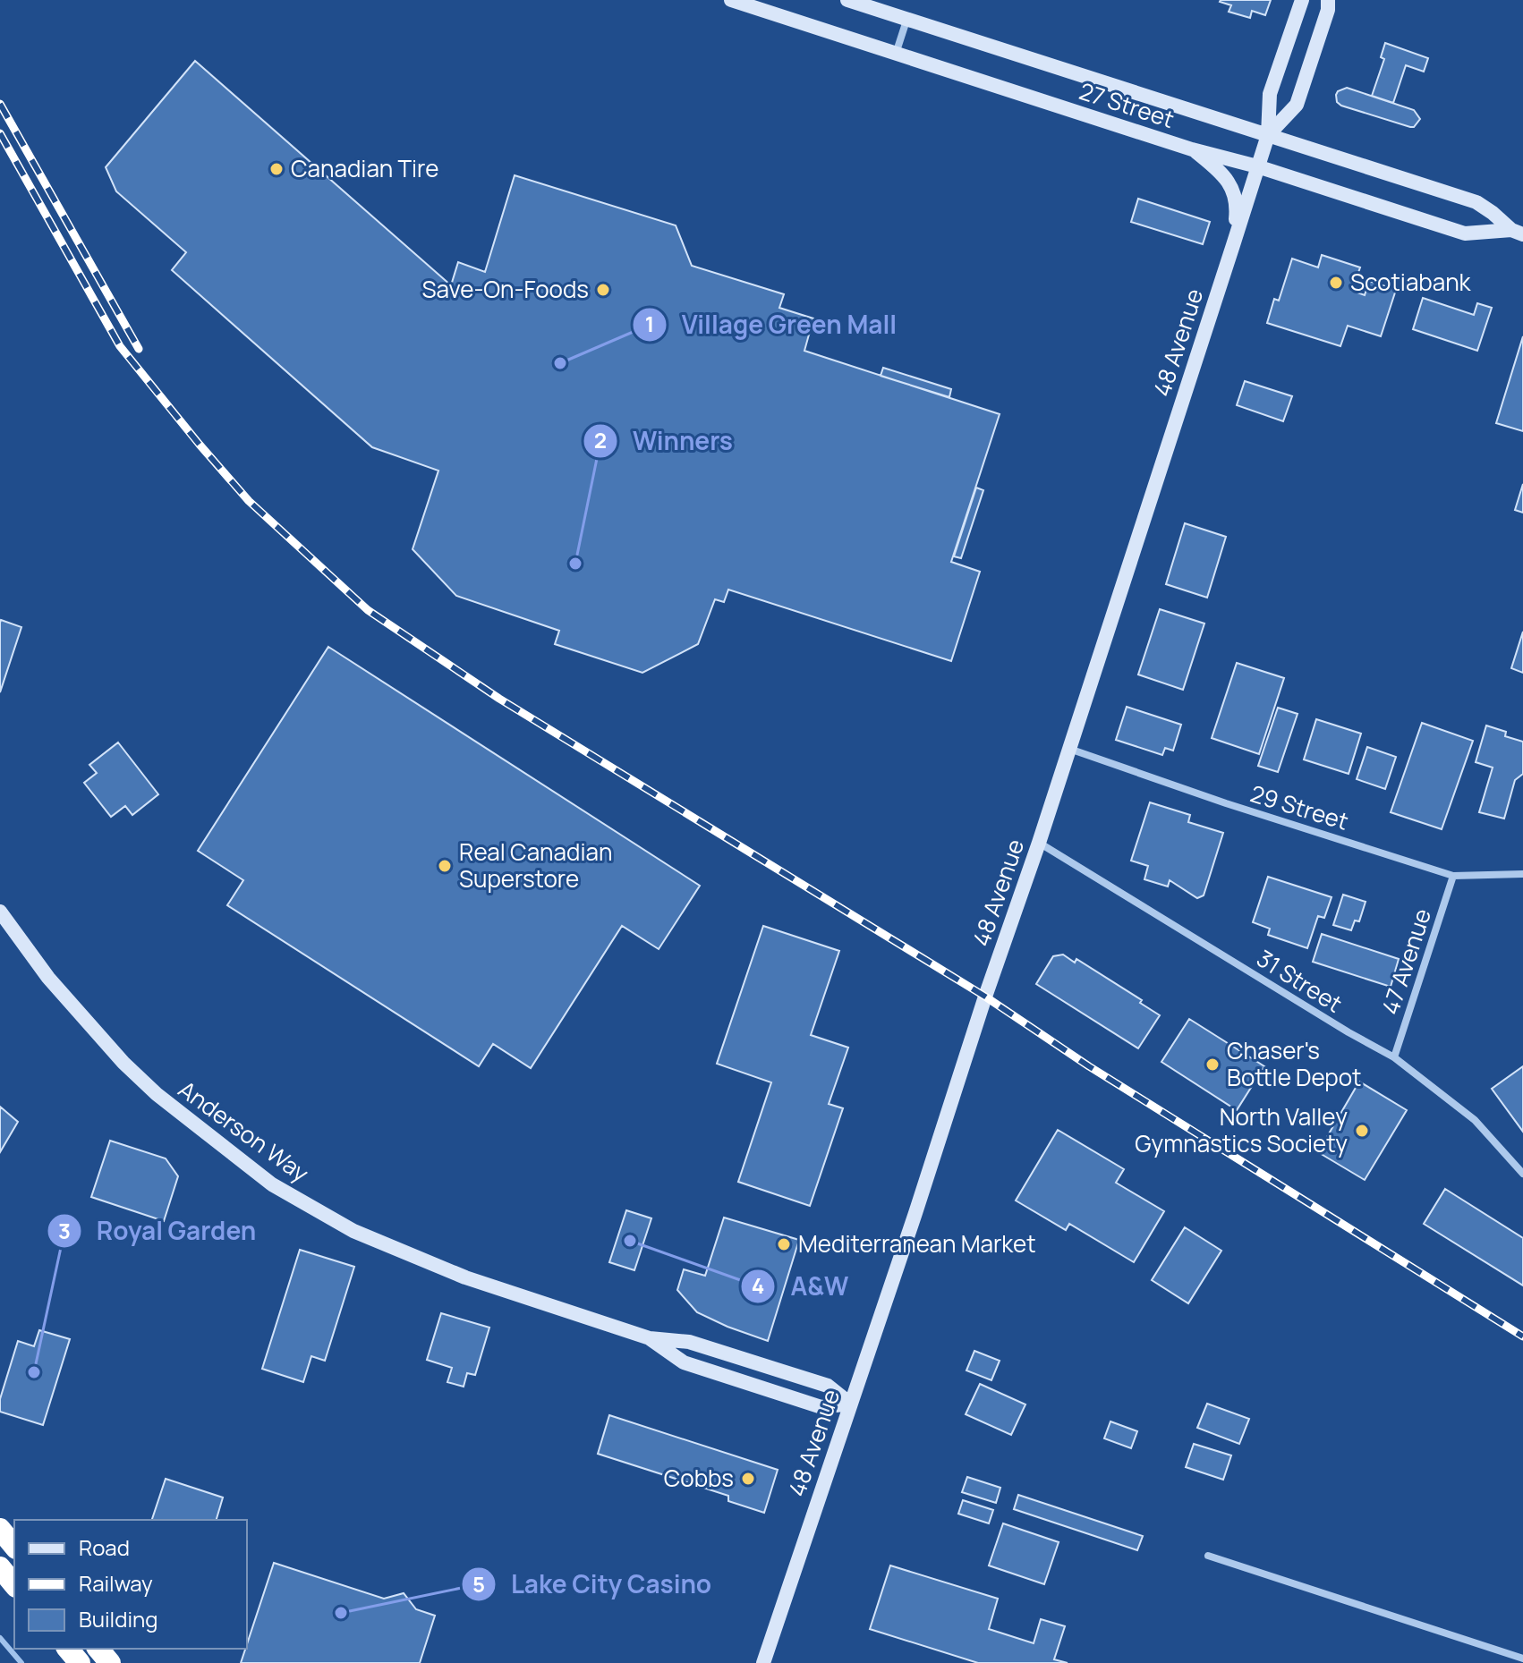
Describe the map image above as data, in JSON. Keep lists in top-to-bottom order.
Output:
{
  "streets": {
    "main road": ["27 Street", "48 Avenue", "Anderson Way"],
    "street": ["29 Street", "47 Avenue", "31 Street"]
  },
  "crossings": [
    ["27 Street", "48 Avenue"],
    ["48 Avenue", "29 Street"],
    ["48 Avenue", "31 Street"],
    ["48 Avenue", "Anderson Way"],
    ["29 Street", "47 Avenue"],
    ["47 Avenue", "31 Street"]
  ],
  "places": [
    "Canadian Tire",
    "Scotiabank",
    "Save-On-Foods",
    "Village Green Mall",
    "Winners",
    "Real Canadian Superstore",
    "Chaser's Bottle Depot",
    "North Valley Gymnastics Society",
    "A&W",
    "Mediterranean Market",
    "Royal Garden",
    "Cobbs",
    "Lake City Casino"
  ],
  "legend": ["Road", "Railway", "Building"]
}
